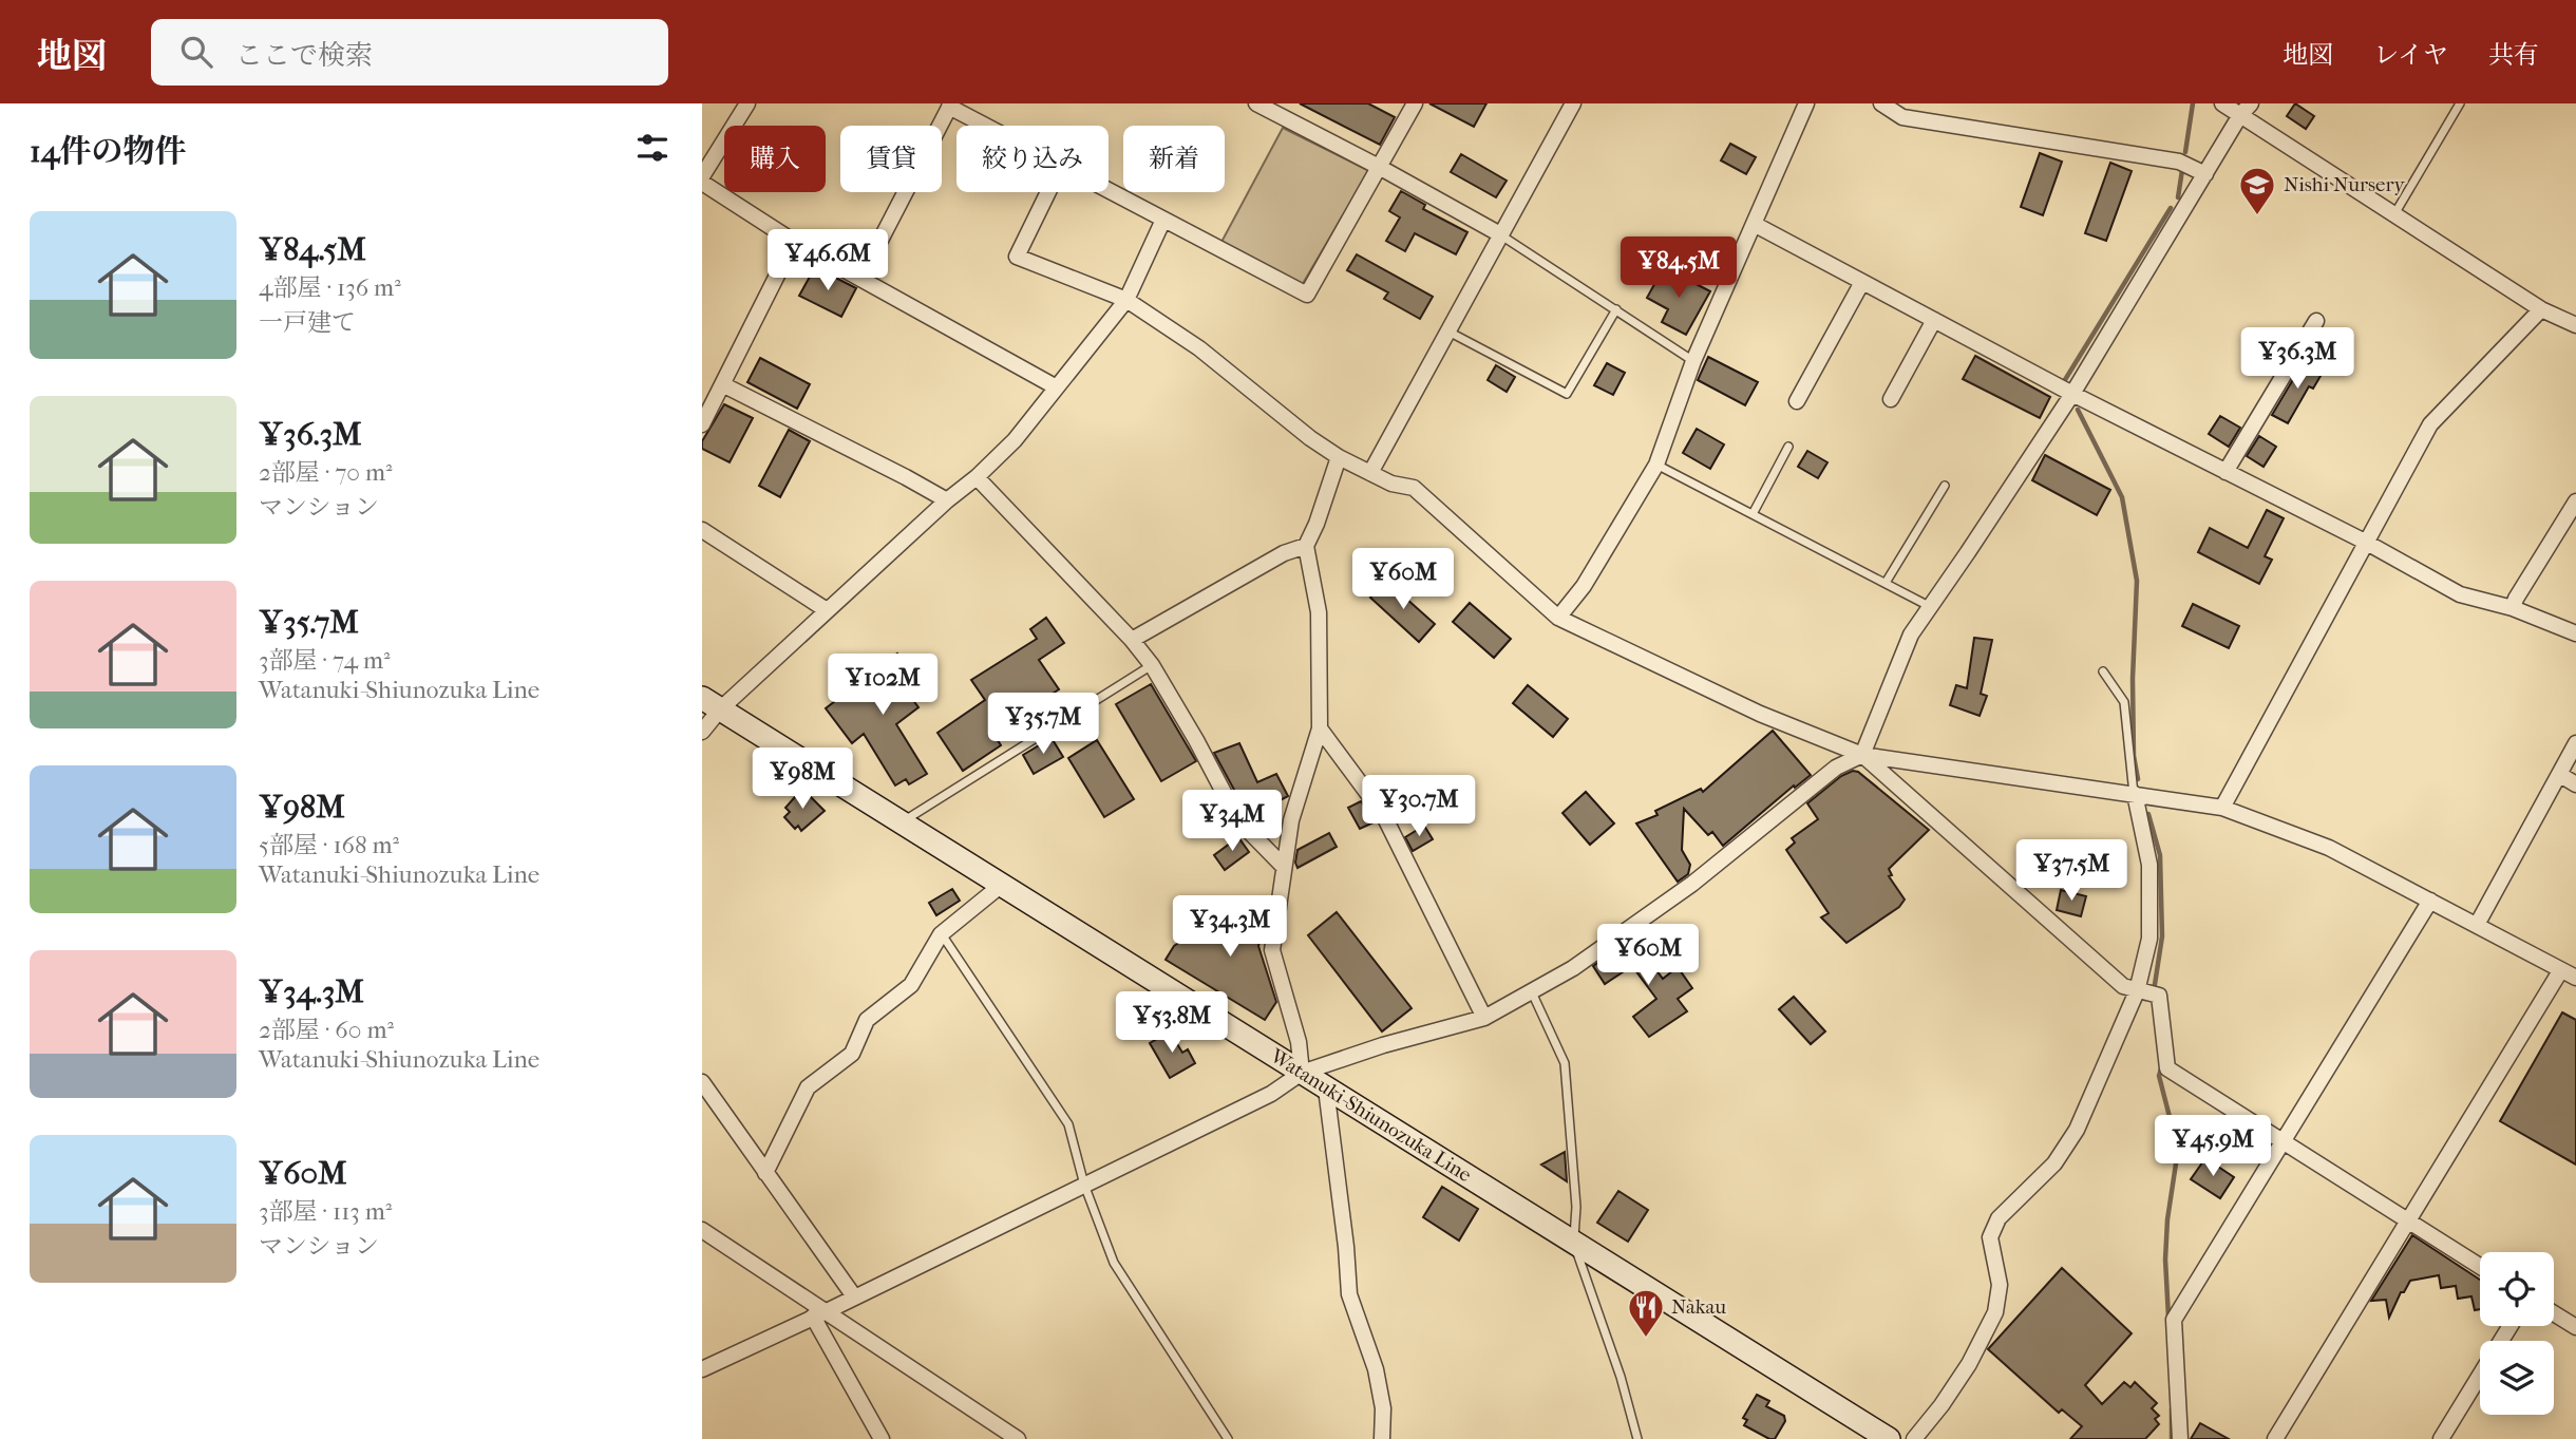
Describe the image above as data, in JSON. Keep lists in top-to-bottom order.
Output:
{
  "streets": {
    "main road": ["Watanuki-Shiunozuka Line"]
  },
  "places": {
    "school or university": ["Nishi Nursery"],
    "restaurant": ["Nakau"]
  },
  "page": {
    "header": "地図",
    "search": "ここで検索",
    "nav": ["地図", "レイヤ", "共有"],
    "heading": "14件の物件",
    "chip": [
      "購入",
      "賃貸",
      "絞り込み",
      "新着"
    ],
    "list": [
      {
        "name": "¥84.5M",
        "note": "4部屋 · 136 m² · 一戸建て"
      },
      {
        "name": "¥36.3M",
        "note": "2部屋 · 70 m² · マンション"
      },
      {
        "name": "¥35.7M",
        "note": "3部屋 · 74 m² · Watanuki-Shiunozuka Line"
      },
      {
        "name": "¥98M",
        "note": "5部屋 · 168 m² · Watanuki-Shiunozuka Line"
      },
      {
        "name": "¥34.3M",
        "note": "2部屋 · 60 m² · Watanuki-Shiunozuka Line"
      },
      {
        "name": "¥60M",
        "note": "3部屋 · 113 m² · マンション"
      }
    ],
    "price": [
      "¥46.6M",
      "¥84.5M",
      "¥36.3M",
      "¥60M",
      "¥102M",
      "¥35.7M",
      "¥98M",
      "¥30.7M",
      "¥34M",
      "¥37.5M",
      "¥34.3M",
      "¥60M",
      "¥53.8M",
      "¥45.9M"
    ]
  }
}
